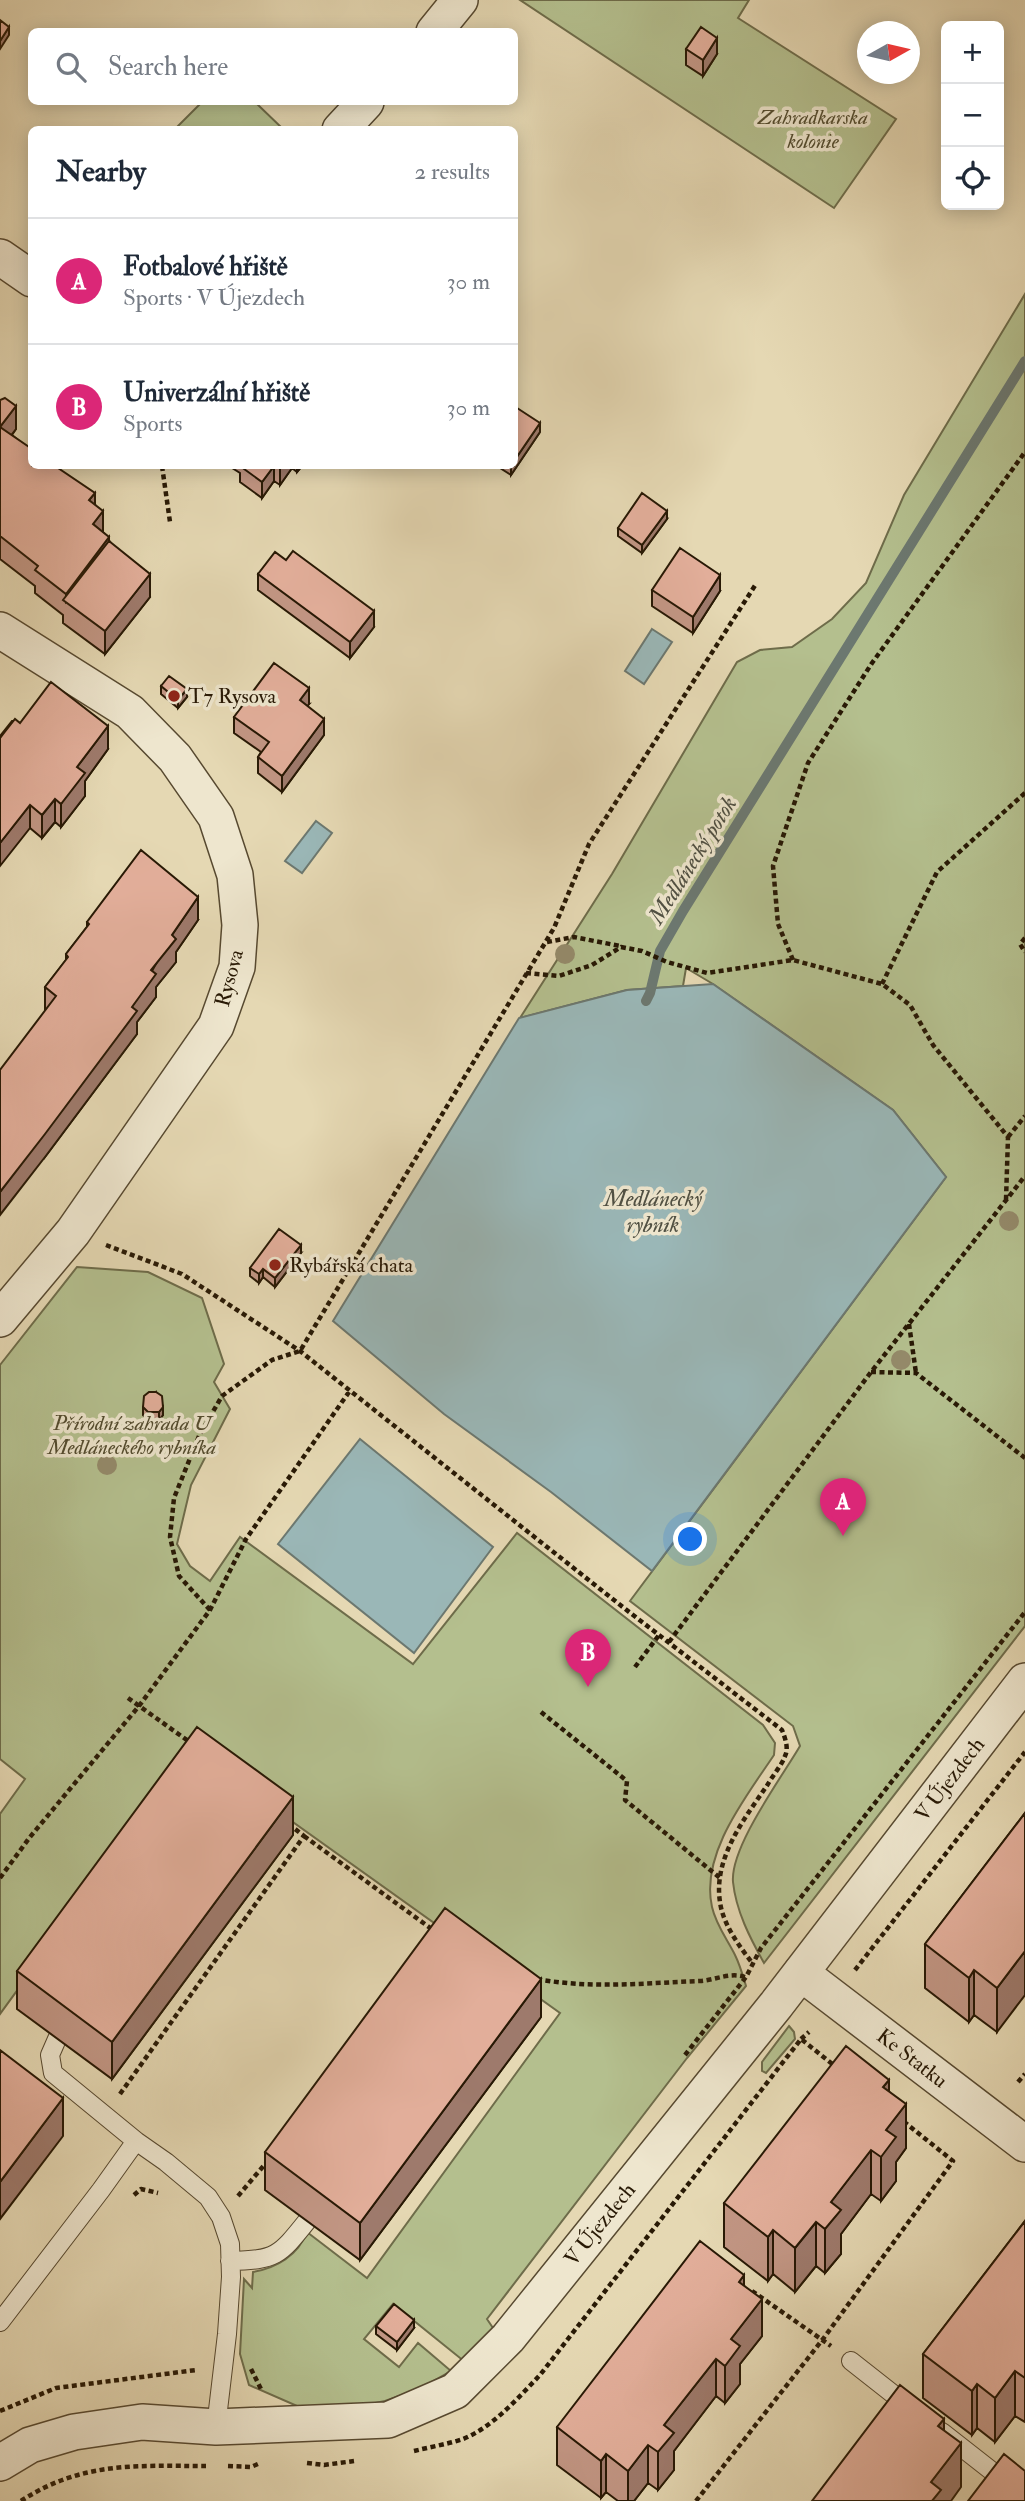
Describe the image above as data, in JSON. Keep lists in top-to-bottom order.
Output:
{
  "streets": {
    "street": ["Rysova", "V Újezdech", "Ke Statku"]
  },
  "crossings": [
    ["V Újezdech", "Ke Statku"]
  ],
  "water": ["Medlánecký potok", "Medlánecký rybník"],
  "parks": ["Zahradkarska kolonie", "Přírodní zahrada U Medláneckého rybníka"],
  "places": ["T7 Rysova", "Rybářská chata"],
  "north": "right",
  "page": {
    "map_buttons": ["+", "−"],
    "search": "Search here",
    "heading": ["Nearby", "2 results"],
    "list": [
      {
        "mark": "A",
        "name": "Fotbalové hřiště",
        "note": "Sports · V Újezdech",
        "value": "30 m"
      },
      {
        "mark": "B",
        "name": "Univerzální hřiště",
        "note": "Sports",
        "value": "30 m"
      }
    ],
    "pins": ["A", "B"]
  }
}
